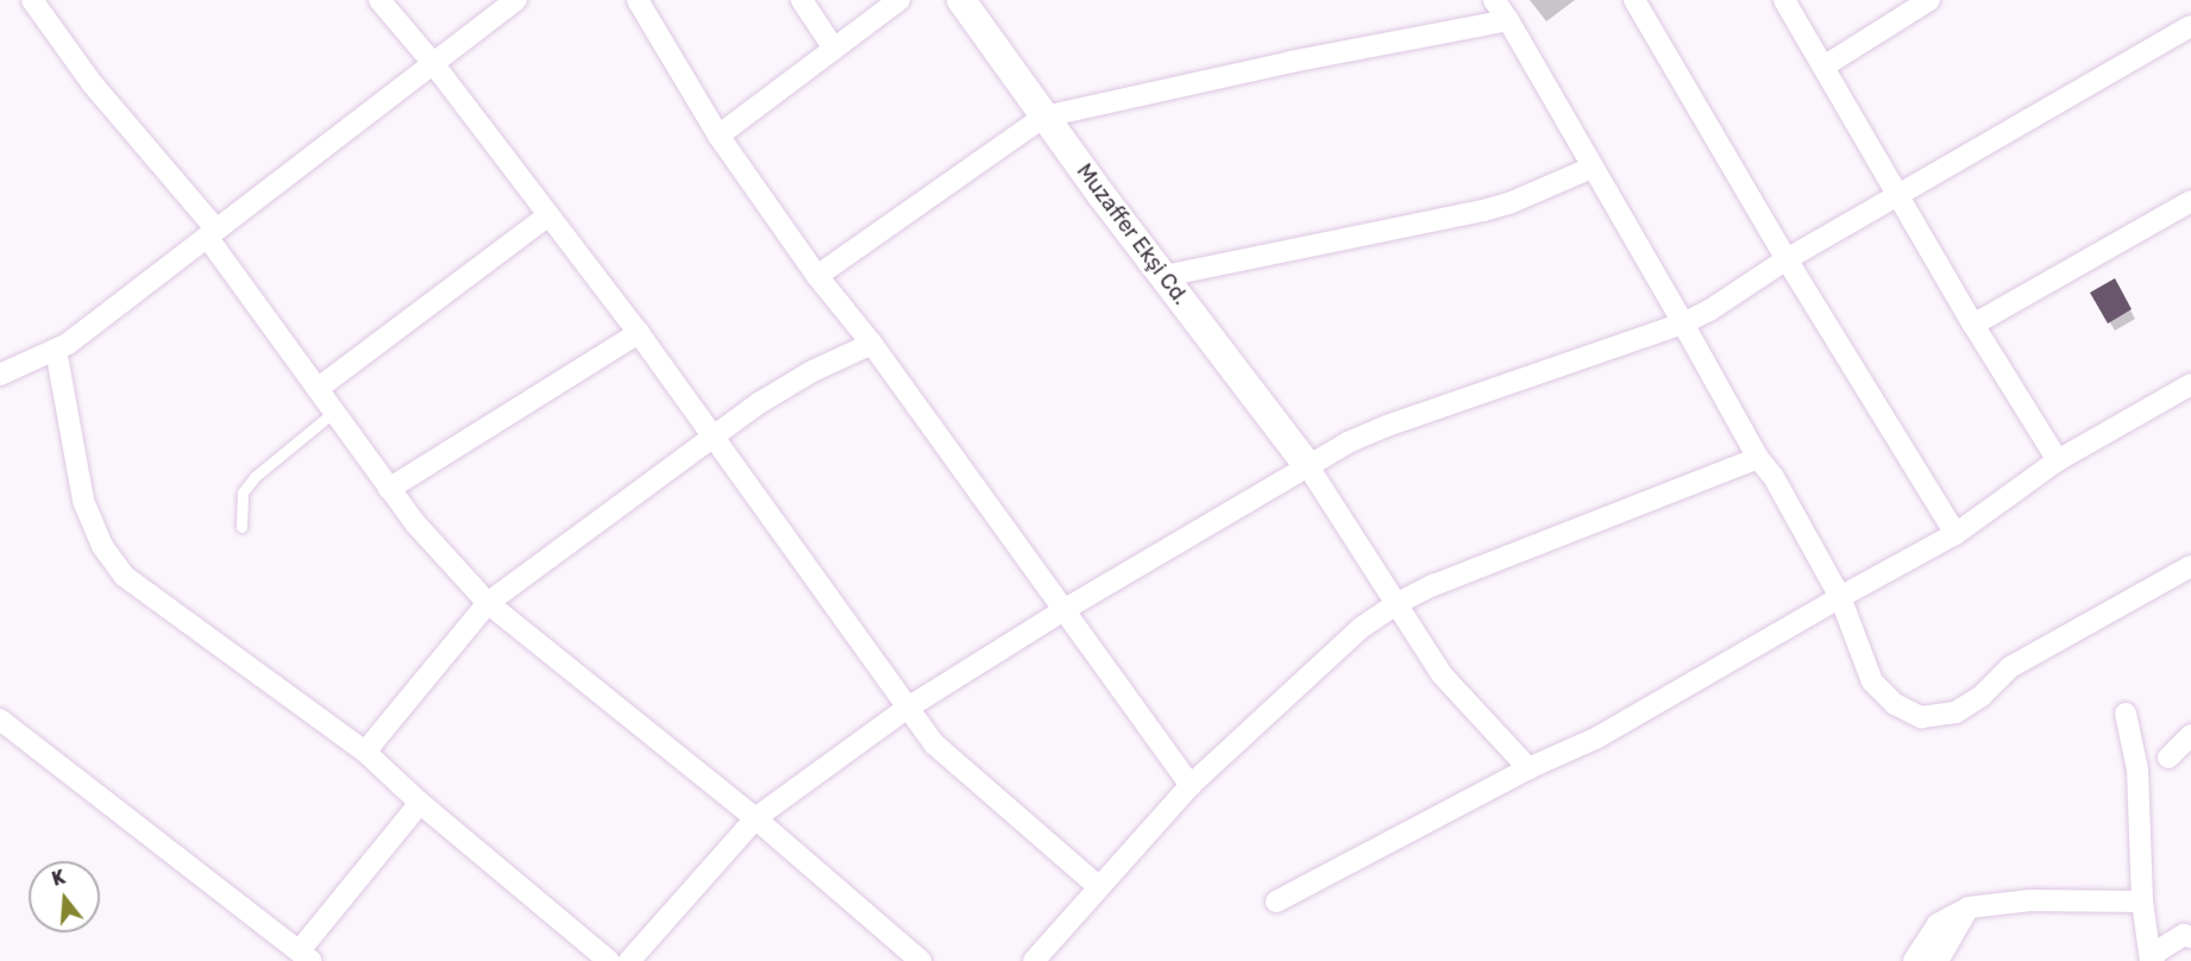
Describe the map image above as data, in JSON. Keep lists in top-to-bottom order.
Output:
{
  "streets": {
    "street": ["Muzaffer Ekşi Cd."]
  },
  "north": "top"
}
